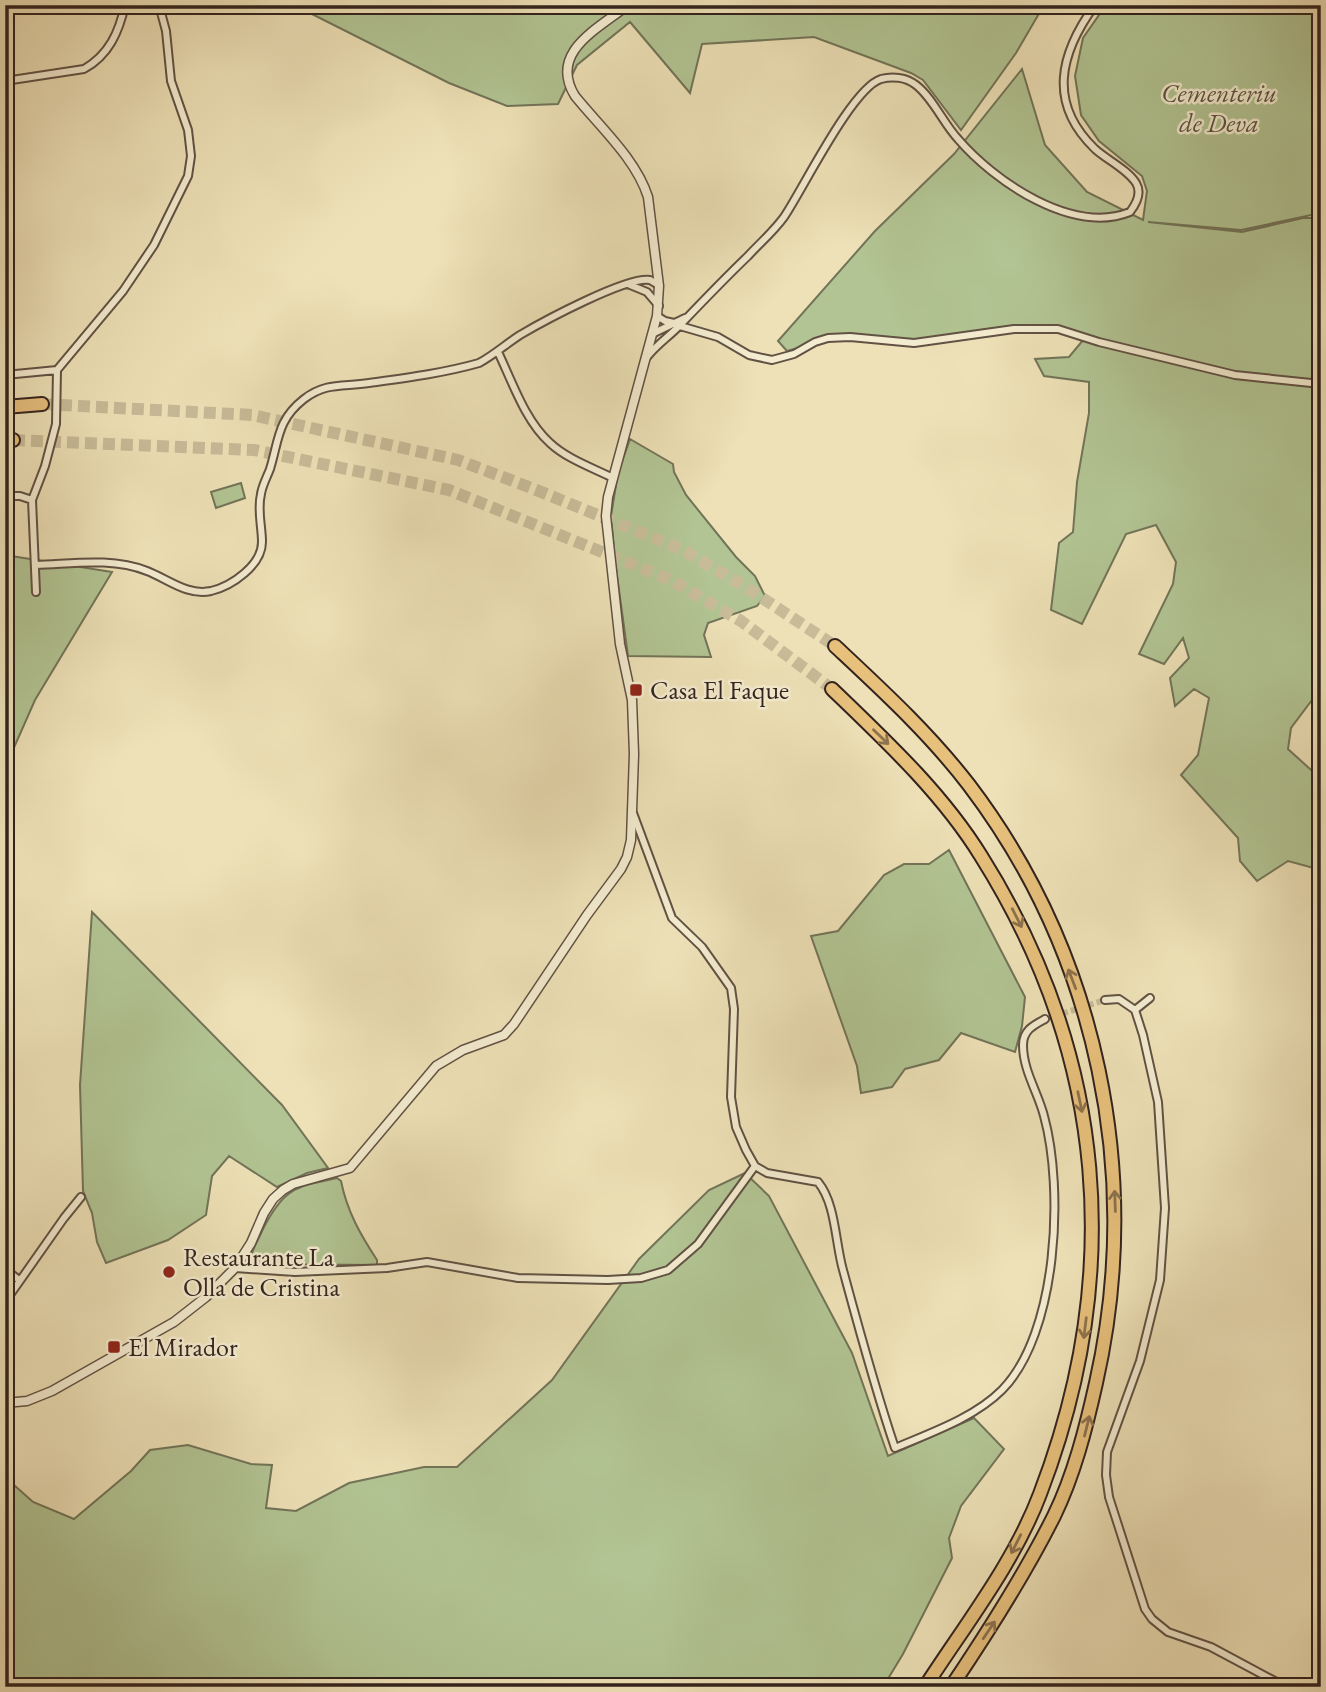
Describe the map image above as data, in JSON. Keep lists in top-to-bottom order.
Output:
{
  "parks": ["Cementeriu de Deva"],
  "places": {
    "transit": ["Casa El Faque", "El Mirador"],
    "other": ["Restaurante La Olla de Cristina"]
  }
}
